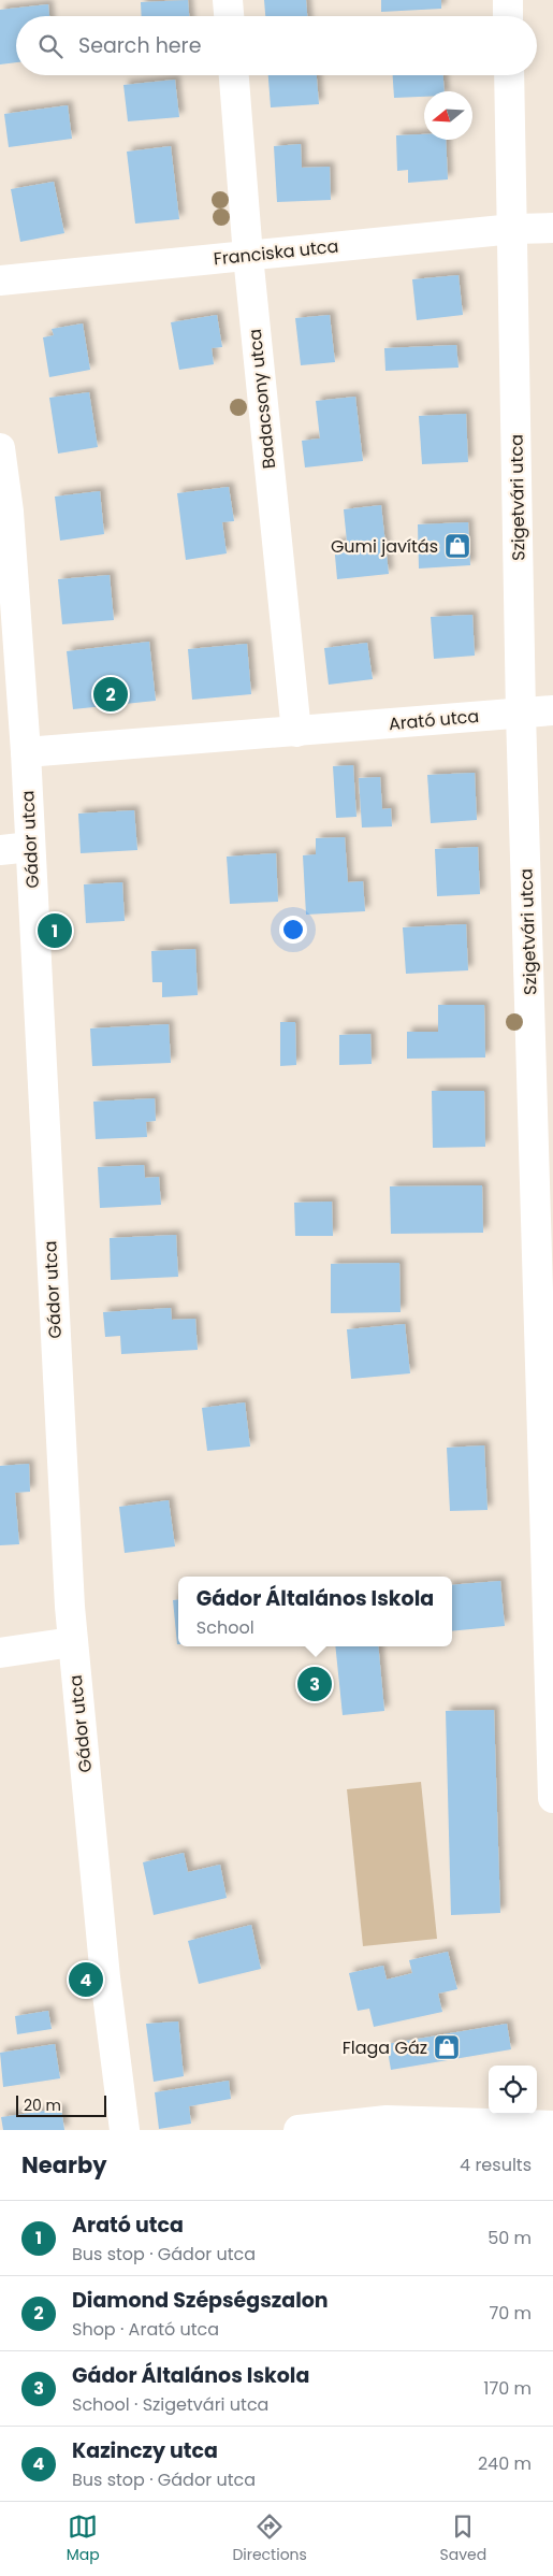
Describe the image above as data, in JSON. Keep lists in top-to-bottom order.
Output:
{
  "streets": {
    "street": [
      "Franciska utca",
      "Badacsony utca",
      "Szigetvári utca",
      "Arató utca",
      "Gádor utca"
    ]
  },
  "crossings": [
    ["Franciska utca", "Badacsony utca"],
    ["Franciska utca", "Szigetvári utca"],
    ["Badacsony utca", "Arató utca"],
    ["Szigetvári utca", "Arató utca"],
    ["Arató utca", "Gádor utca"]
  ],
  "places": {
    "shop": ["Gumi javítás", "Flaga Gáz"]
  },
  "scale_bar": "20 m",
  "north": "left",
  "page": {
    "search": "Search here",
    "pins": [
      "2",
      "1",
      "3",
      "4"
    ],
    "popup": ["Gádor Általános Iskola", "School"],
    "scale": "20 m",
    "heading": ["Nearby", "4 results"],
    "list": [
      {
        "mark": "1",
        "name": "Arató utca",
        "note": "Bus stop · Gádor utca",
        "value": "50 m"
      },
      {
        "mark": "2",
        "name": "Diamond Szépségszalon",
        "note": "Shop · Arató utca",
        "value": "70 m"
      },
      {
        "mark": "3",
        "name": "Gádor Általános Iskola",
        "note": "School · Szigetvári utca",
        "value": "170 m"
      },
      {
        "mark": "4",
        "name": "Kazinczy utca",
        "note": "Bus stop · Gádor utca",
        "value": "240 m"
      }
    ],
    "nav": ["Map", "Directions", "Saved"]
  }
}
